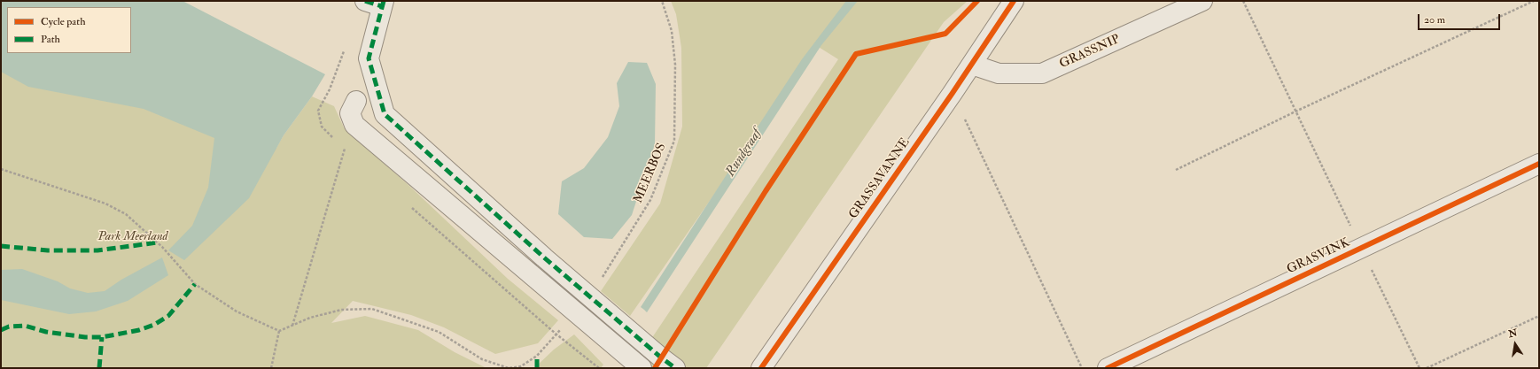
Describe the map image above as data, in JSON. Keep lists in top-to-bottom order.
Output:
{
  "streets": {
    "street": ["GRASSNIP", "GRASSAVANNE", "GRASVINK"],
    "path": ["MEERBOS"]
  },
  "crossings": [
    ["GRASSNIP", "GRASSAVANNE"]
  ],
  "water": ["Rundgraaf"],
  "parks": ["Park Meerland"],
  "legend": ["Cycle path", "Path"],
  "scale_bar": "20 m",
  "north": "top"
}
